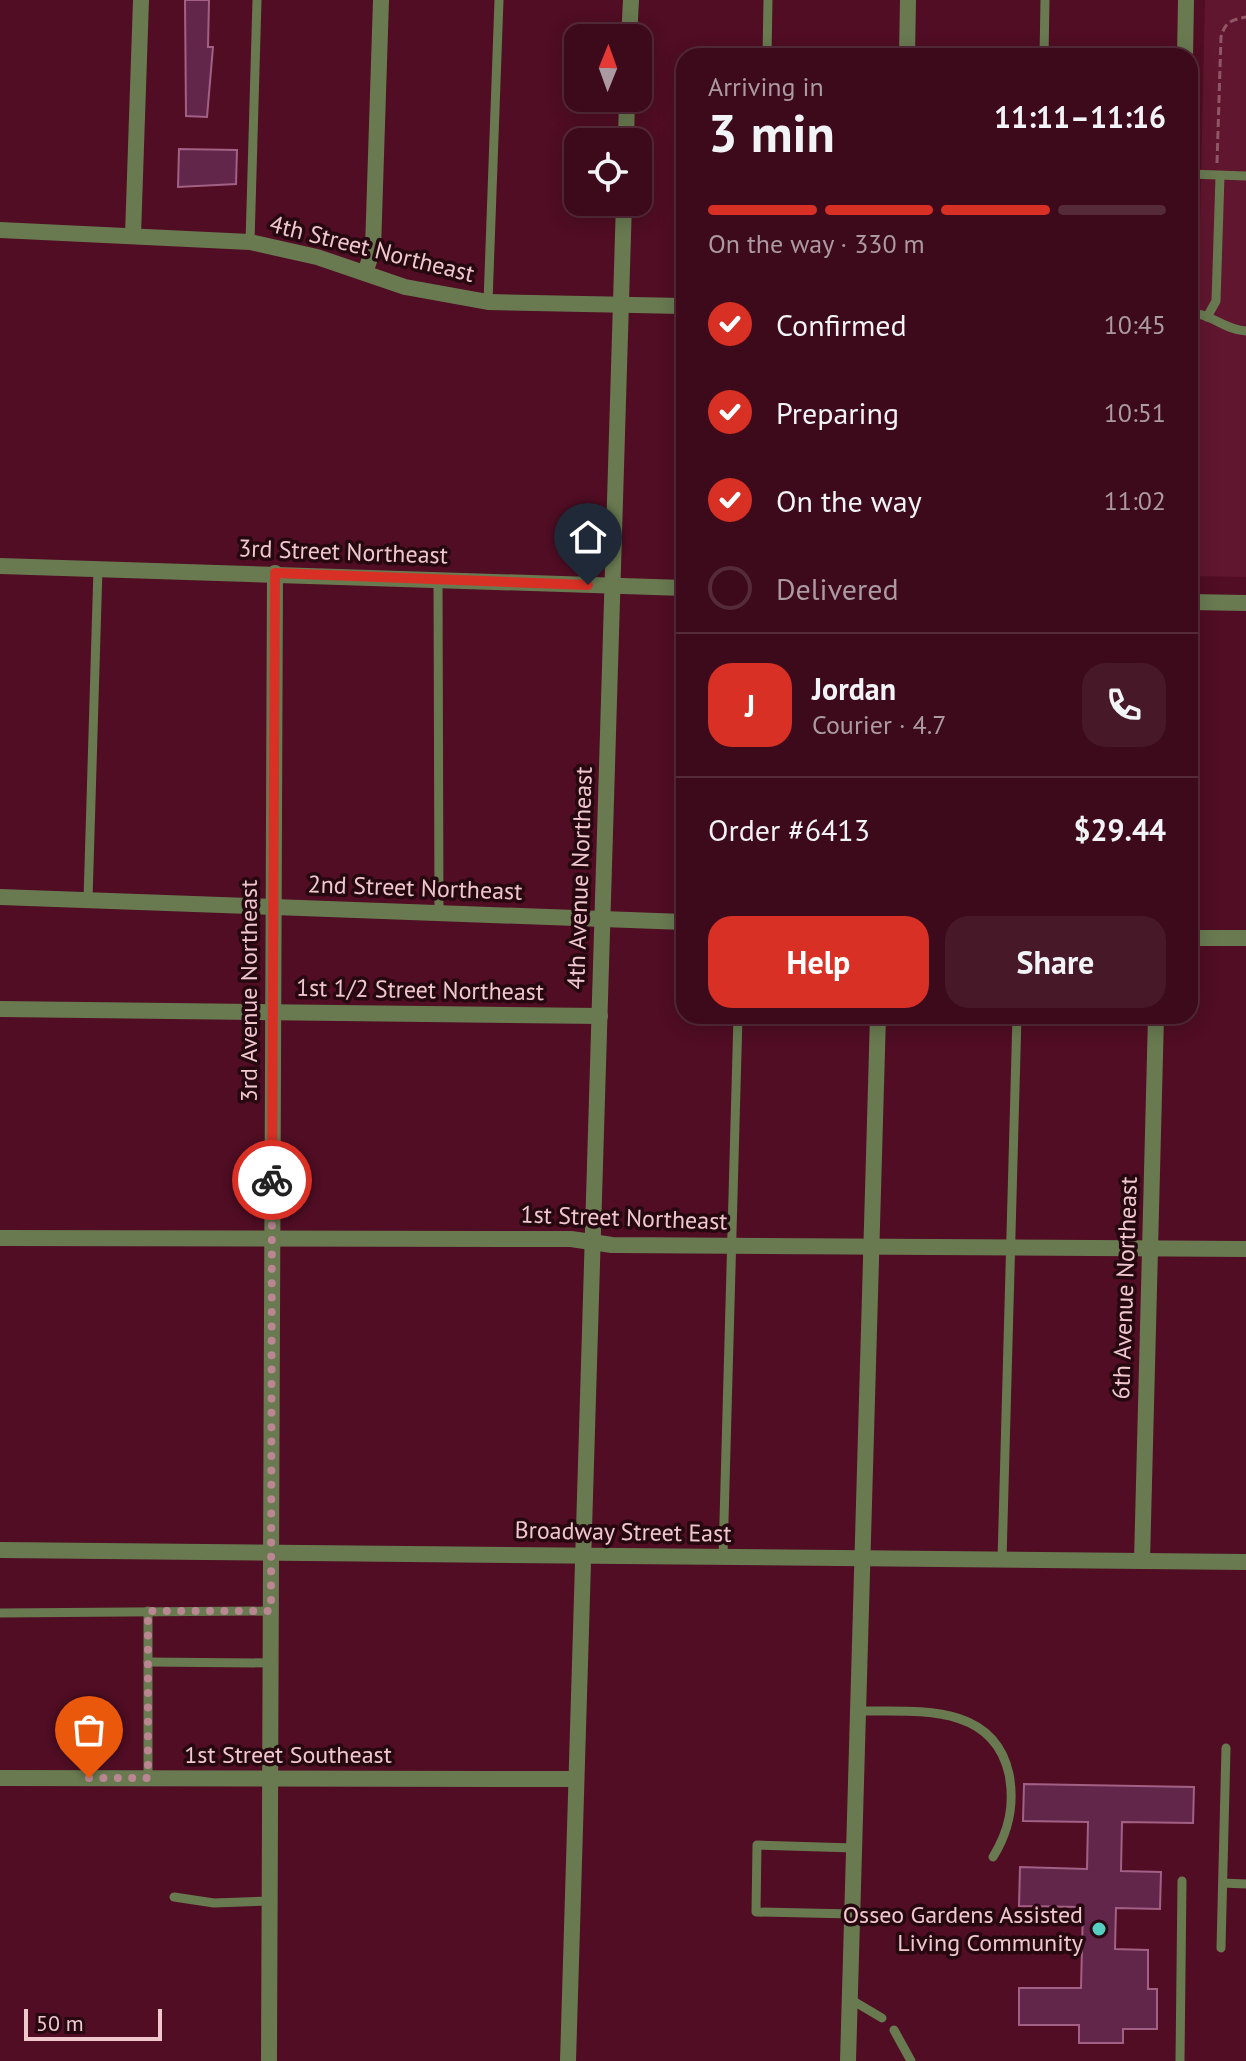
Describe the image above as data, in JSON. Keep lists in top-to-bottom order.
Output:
{
  "streets": {
    "street": [
      "4th Street Northeast",
      "3rd Street Northeast",
      "4th Avenue Northeast",
      "2nd Street Northeast",
      "1st 1/2 Street Northeast",
      "3rd Avenue Northeast",
      "1st Street Northeast",
      "6th Avenue Northeast",
      "Broadway Street East",
      "1st Street Southeast"
    ]
  },
  "crossings": [
    ["4th Street Northeast", "4th Avenue Northeast"],
    ["3rd Street Northeast", "4th Avenue Northeast"],
    ["3rd Street Northeast", "3rd Avenue Northeast"],
    ["4th Avenue Northeast", "2nd Street Northeast"],
    ["4th Avenue Northeast", "1st 1/2 Street Northeast"],
    ["4th Avenue Northeast", "1st Street Northeast"],
    ["4th Avenue Northeast", "Broadway Street East"],
    ["4th Avenue Northeast", "1st Street Southeast"],
    ["2nd Street Northeast", "3rd Avenue Northeast"],
    ["1st 1/2 Street Northeast", "3rd Avenue Northeast"],
    ["3rd Avenue Northeast", "1st Street Northeast"],
    ["3rd Avenue Northeast", "Broadway Street East"],
    ["3rd Avenue Northeast", "1st Street Southeast"],
    ["1st Street Northeast", "6th Avenue Northeast"],
    ["6th Avenue Northeast", "Broadway Street East"]
  ],
  "places": ["Osseo Gardens Assisted Living Community"],
  "scale_bar": "50 m",
  "north": "top",
  "page": {
    "heading": ["3 min", "Arriving in", "11:11–11:16"],
    "panel": [
      "Jordan",
      "Courier · 4.7",
      "Order #6413",
      "$29.44"
    ],
    "bar": "On the way · 330 m",
    "list": [
      ["Confirmed", "10:45"],
      ["Preparing", "10:51"],
      ["On the way", "11:02"],
      "Delivered"
    ],
    "round": "J",
    "buttons": ["Help", "Share"],
    "scale": "50 m"
  }
}
